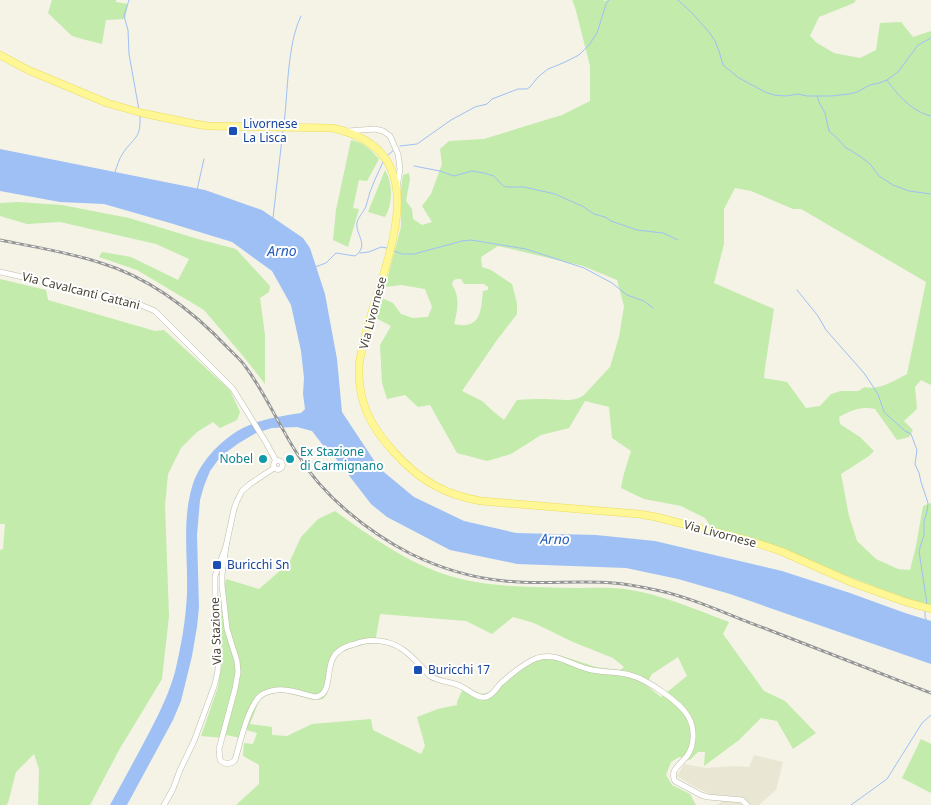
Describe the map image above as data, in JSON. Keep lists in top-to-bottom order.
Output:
{
  "streets": {
    "main road": ["Via Livornese"],
    "street": ["Via Cavalcanti Cattani", "Via Stazione"]
  },
  "crossings": [
    ["Via Cavalcanti Cattani", "Via Stazione"]
  ],
  "water": ["Arno"],
  "places": {
    "transit": ["Livornese La Lisca", "Buricchi Sn", "Buricchi 17"],
    "other": ["Nobel", "Ex Stazione di Carmignano"]
  }
}
